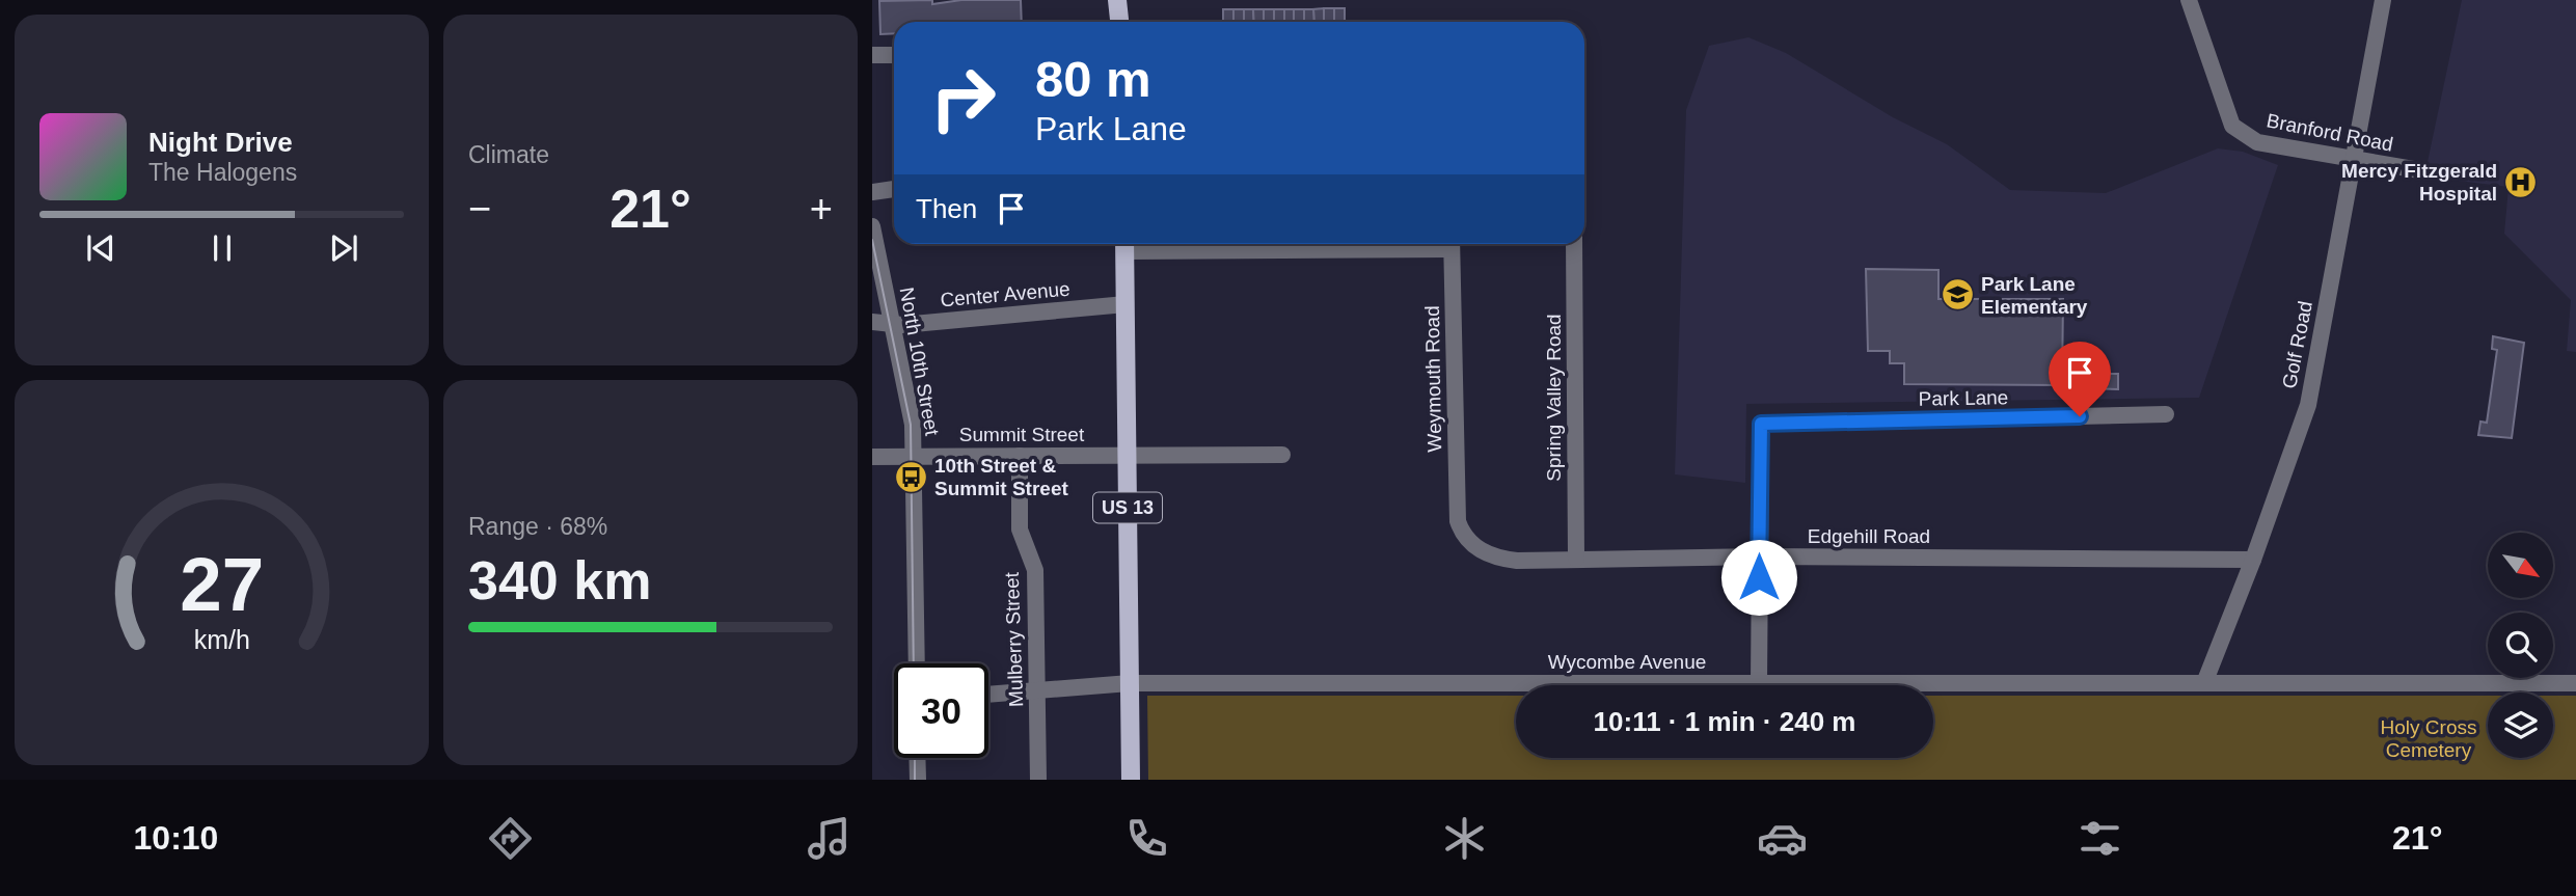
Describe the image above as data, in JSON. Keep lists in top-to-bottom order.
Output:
{
  "streets": {
    "main road": ["US 13"],
    "street": [
      "Branford Road",
      "Center Avenue",
      "Golf Road",
      "North 10th Street",
      "Weymouth Road",
      "Spring Valley Road",
      "Park Lane",
      "Summit Street",
      "Edgehill Road",
      "Mulberry Street",
      "Wycombe Avenue"
    ]
  },
  "crossings": [
    ["Branford Road", "Golf Road"],
    ["Center Avenue", "North 10th Street"],
    ["Center Avenue", "US 13"],
    ["Golf Road", "Edgehill Road"],
    ["Golf Road", "Wycombe Avenue"],
    ["North 10th Street", "Summit Street"],
    ["Weymouth Road", "Edgehill Road"],
    ["Spring Valley Road", "Edgehill Road"],
    ["Park Lane", "Edgehill Road"],
    ["Summit Street", "US 13"],
    ["Summit Street", "Mulberry Street"],
    ["US 13", "Wycombe Avenue"],
    ["Mulberry Street", "Wycombe Avenue"]
  ],
  "parks": ["Holy Cross Cemetery"],
  "places": {
    "hospital": ["Mercy Fitzgerald Hospital"],
    "school or university": ["Park Lane Elementary"],
    "bus stop": ["10th Street & Summit Street"]
  },
  "north": "bottom right",
  "page": {
    "tile": [
      "Climate",
      ["Range · 68%", "340 km"]
    ],
    "turn": ["80 m", "Park Lane"],
    "song": ["Night Drive", "The Halogens"],
    "then": "Then",
    "heat": ["−", "21°", "+"],
    "limit": "30",
    "trip": "10:11 · 1 min · 240 m",
    "tabs": ["10:10", "21°"],
    "gauge": ["27", "km/h"]
  }
}
